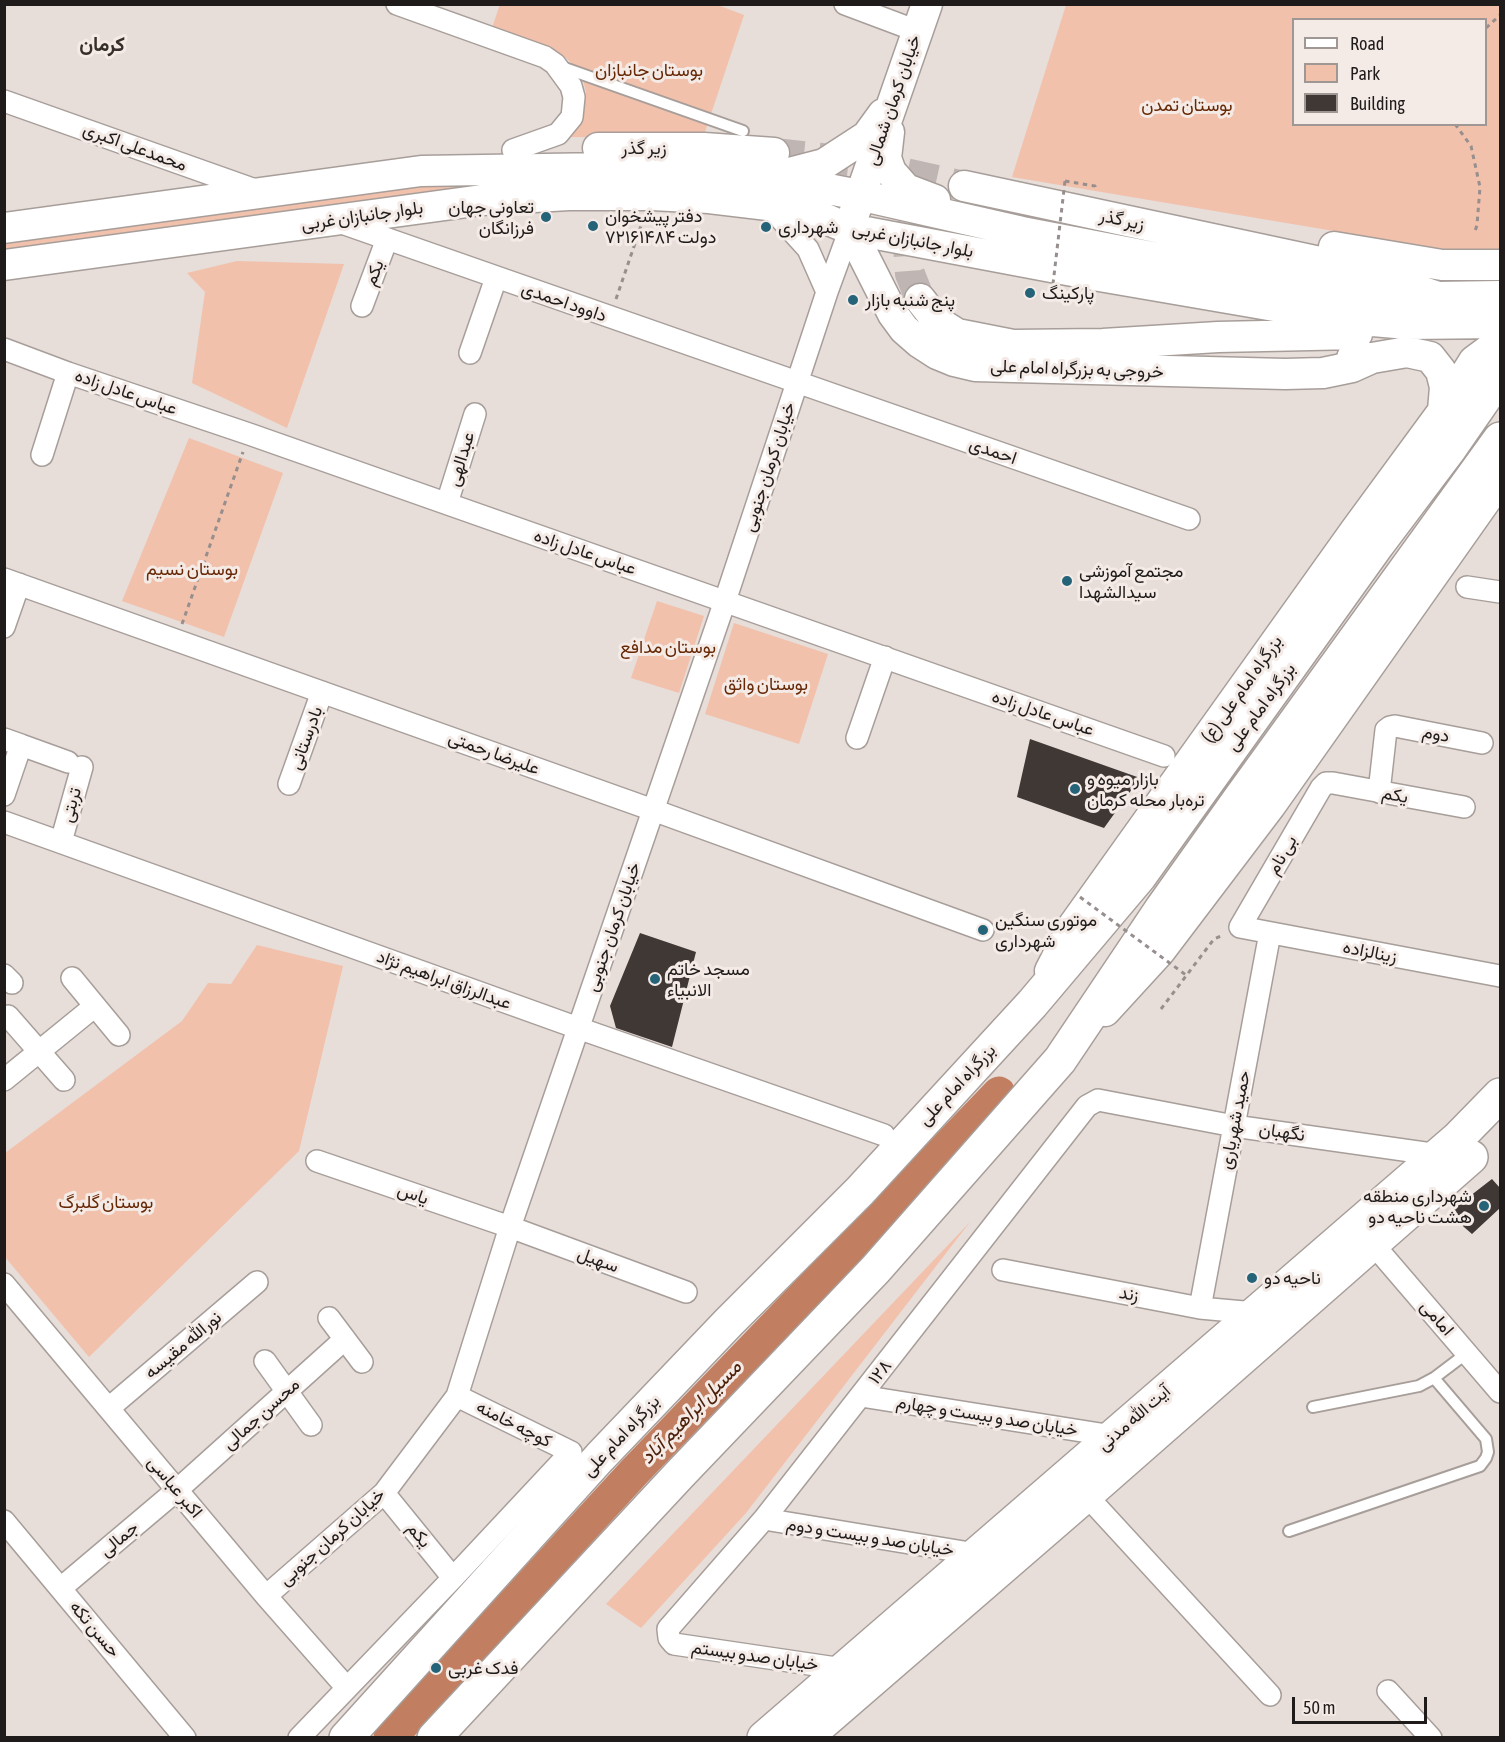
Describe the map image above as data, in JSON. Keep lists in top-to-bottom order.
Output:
{
  "streets": {
    "main road": [
      "خیابان کرمان شمالی",
      "زیر گذر",
      "بلوار جانبازان غربی",
      "خروجی به بزرگراه امام علی",
      "خیابان کرمان جنوبی",
      "بزرگراه امام علی (ع)",
      "بزرگراه امام علی",
      "آیت الله مدنی"
    ],
    "street": [
      "محمدعلی اکبری",
      "یکم",
      "داوود احمدی",
      "عباس عادل زاده",
      "احمدی",
      "عبدالهی",
      "دوم",
      "بادرستانی",
      "علیرضا رحمتی",
      "تربتی",
      "بی نام",
      "زینالزاده",
      "عبدالرزاق ابراهیم نژاد",
      "حمید شهریاری",
      "نگهبان",
      "یاس",
      "سهیل",
      "زند",
      "امامی",
      "نورالله مقیسه",
      "۱۲۸",
      "محسن جمالی",
      "خیابان صد و بیست و چهارم",
      "کوچه خامنه",
      "اکبر عباسی",
      "خیابان صد و بیست و دوم",
      "جمالی",
      "حسن تکه",
      "خیابان صدو بیستم"
    ]
  },
  "crossings": [
    ["خیابان کرمان شمالی", "بلوار جانبازان غربی"],
    ["خیابان کرمان شمالی", "خیابان کرمان جنوبی"],
    ["محمدعلی اکبری", "بلوار جانبازان غربی"],
    ["زیر گذر", "بلوار جانبازان غربی"],
    ["بلوار جانبازان غربی", "داوود احمدی"],
    ["بلوار جانبازان غربی", "خروجی به بزرگراه امام علی"],
    ["بلوار جانبازان غربی", "خیابان کرمان جنوبی"],
    ["یکم", "داوود احمدی"],
    ["یکم", "خیابان کرمان جنوبی"],
    ["یکم", "دوم"],
    ["یکم", "بی نام"],
    ["یکم", "کوچه خامنه"],
    ["داوود احمدی", "احمدی"],
    ["داوود احمدی", "خیابان کرمان جنوبی"],
    ["خروجی به بزرگراه امام علی", "خیابان کرمان جنوبی"],
    ["عباس عادل زاده", "عبدالهی"],
    ["عباس عادل زاده", "خیابان کرمان جنوبی"],
    ["احمدی", "خیابان کرمان جنوبی"],
    ["خیابان کرمان جنوبی", "علیرضا رحمتی"],
    ["خیابان کرمان جنوبی", "عبدالرزاق ابراهیم نژاد"],
    ["خیابان کرمان جنوبی", "یاس"],
    ["خیابان کرمان جنوبی", "سهیل"],
    ["خیابان کرمان جنوبی", "کوچه خامنه"],
    ["خیابان کرمان جنوبی", "اکبر عباسی"],
    ["بزرگراه امام علی (ع)", "بزرگراه امام علی"],
    ["بادرستانی", "علیرضا رحمتی"],
    ["تربتی", "عبدالرزاق ابراهیم نژاد"],
    ["بی نام", "زینالزاده"],
    ["زینالزاده", "حمید شهریاری"],
    ["حمید شهریاری", "نگهبان"],
    ["حمید شهریاری", "زند"],
    ["نگهبان", "۱۲۸"],
    ["نگهبان", "آیت الله مدنی"],
    ["یاس", "سهیل"],
    ["زند", "آیت الله مدنی"],
    ["امامی", "آیت الله مدنی"],
    ["نورالله مقیسه", "اکبر عباسی"],
    ["۱۲۸", "خیابان صد و بیست و چهارم"],
    ["۱۲۸", "خیابان صد و بیست و دوم"],
    ["۱۲۸", "خیابان صدو بیستم"],
    ["محسن جمالی", "اکبر عباسی"],
    ["محسن جمالی", "جمالی"],
    ["خیابان صد و بیست و چهارم", "آیت الله مدنی"],
    ["آیت الله مدنی", "خیابان صد و بیست و دوم"],
    ["آیت الله مدنی", "خیابان صدو بیستم"],
    ["اکبر عباسی", "جمالی"],
    ["جمالی", "حسن تکه"]
  ],
  "districts": ["کرمان"],
  "water": ["مسیل ابراهیم آباد"],
  "parks": [
    "بوستان جانبازان",
    "بوستان تمدن",
    "بوستان نسیم",
    "بوستان مدافع",
    "بوستان واثق",
    "بوستان گلبرگ"
  ],
  "places": [
    "تعاونی جهان فرزانگان",
    "دفتر پیشخوان دولت ۷۲۱۶۱۴۸۴",
    "شهرداری",
    "پارکینگ",
    "پنج شنبه بازار",
    "مجتمع آموزشی سیدالشهدا",
    "بازار میوه و تره‌بار محله کرمان",
    "موتوری سنگین شهرداری",
    "مسجد خاتم الانبیاء",
    "شهرداری منطقه هشت ناحیه دو",
    "ناحیه دو",
    "فدک غربی"
  ],
  "legend": ["Road", "Park", "Building"],
  "scale_bar": "50 m"
}
